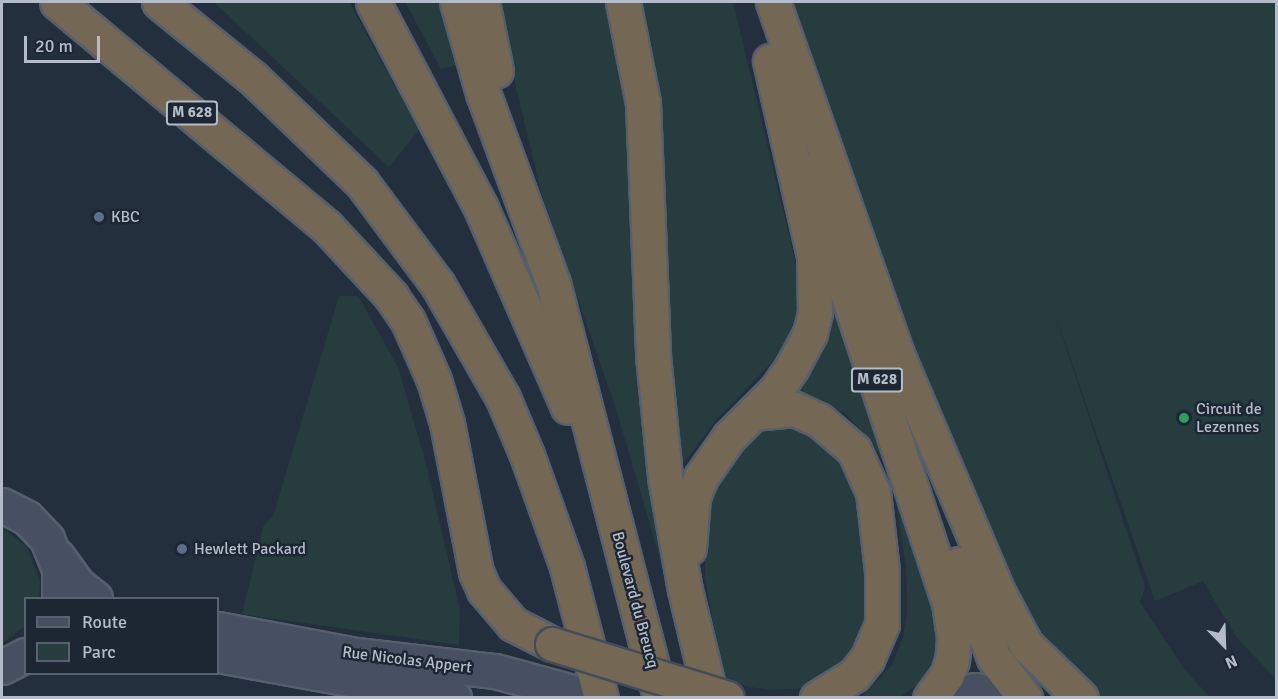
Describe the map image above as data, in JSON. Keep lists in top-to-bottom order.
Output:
{
  "streets": {
    "highway": ["M 628", "Boulevard du Breucq"],
    "main road": ["Rue Nicolas Appert"]
  },
  "places": ["KBC", "Circuit de Lezennes", "Hewlett Packard"],
  "legend": ["Route", "Parc"],
  "scale_bar": "20 m",
  "north": "bottom right"
}
